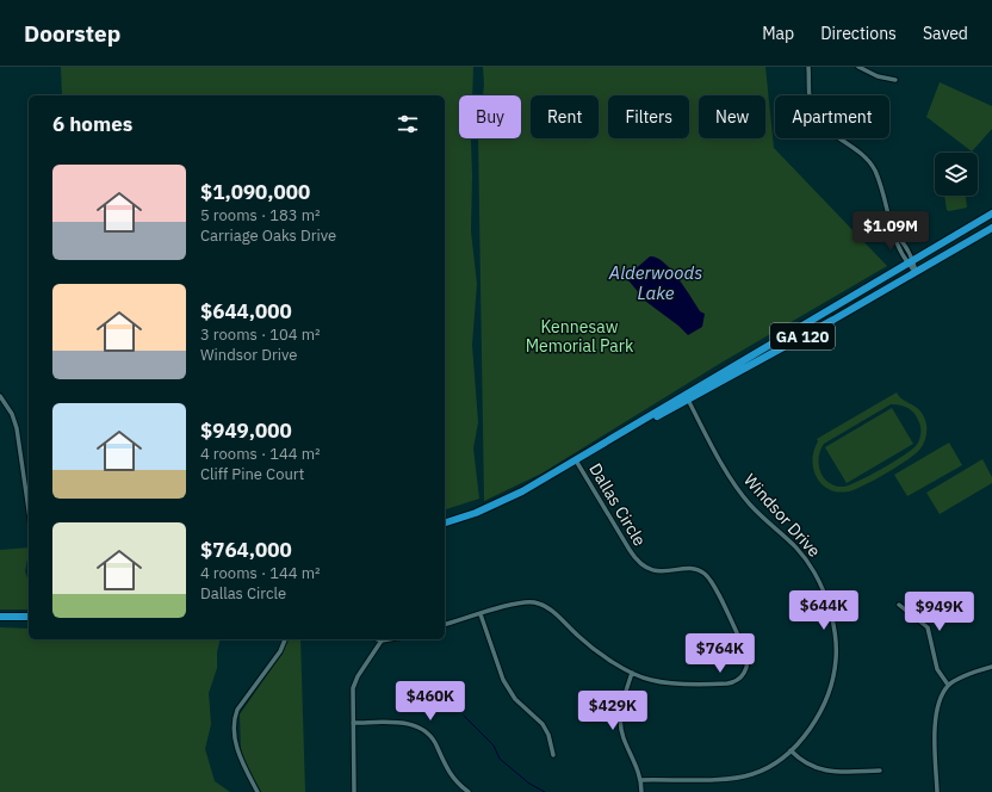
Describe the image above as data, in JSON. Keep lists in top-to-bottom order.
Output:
{
  "streets": {
    "highway": ["GA 120"],
    "street": ["Dallas Circle", "Windsor Drive"]
  },
  "crossings": [
    ["GA 120", "Dallas Circle"],
    ["GA 120", "Windsor Drive"]
  ],
  "water": ["Alderwoods Lake"],
  "parks": ["Kennesaw Memorial Park"],
  "page": {
    "header": "Doorstep",
    "nav": ["Map", "Directions", "Saved"],
    "chip": [
      "Buy",
      "Rent",
      "Filters",
      "New",
      "Apartment"
    ],
    "heading": "6 homes",
    "list": [
      {
        "name": "$1,090,000",
        "note": "5 rooms · 183 m² · Carriage Oaks Drive"
      },
      {
        "name": "$644,000",
        "note": "3 rooms · 104 m² · Windsor Drive"
      },
      {
        "name": "$949,000",
        "note": "4 rooms · 144 m² · Cliff Pine Court"
      },
      {
        "name": "$764,000",
        "note": "4 rooms · 144 m² · Dallas Circle"
      }
    ],
    "price": [
      "$1.09M",
      "$644K",
      "$949K",
      "$764K",
      "$460K",
      "$429K"
    ]
  }
}
